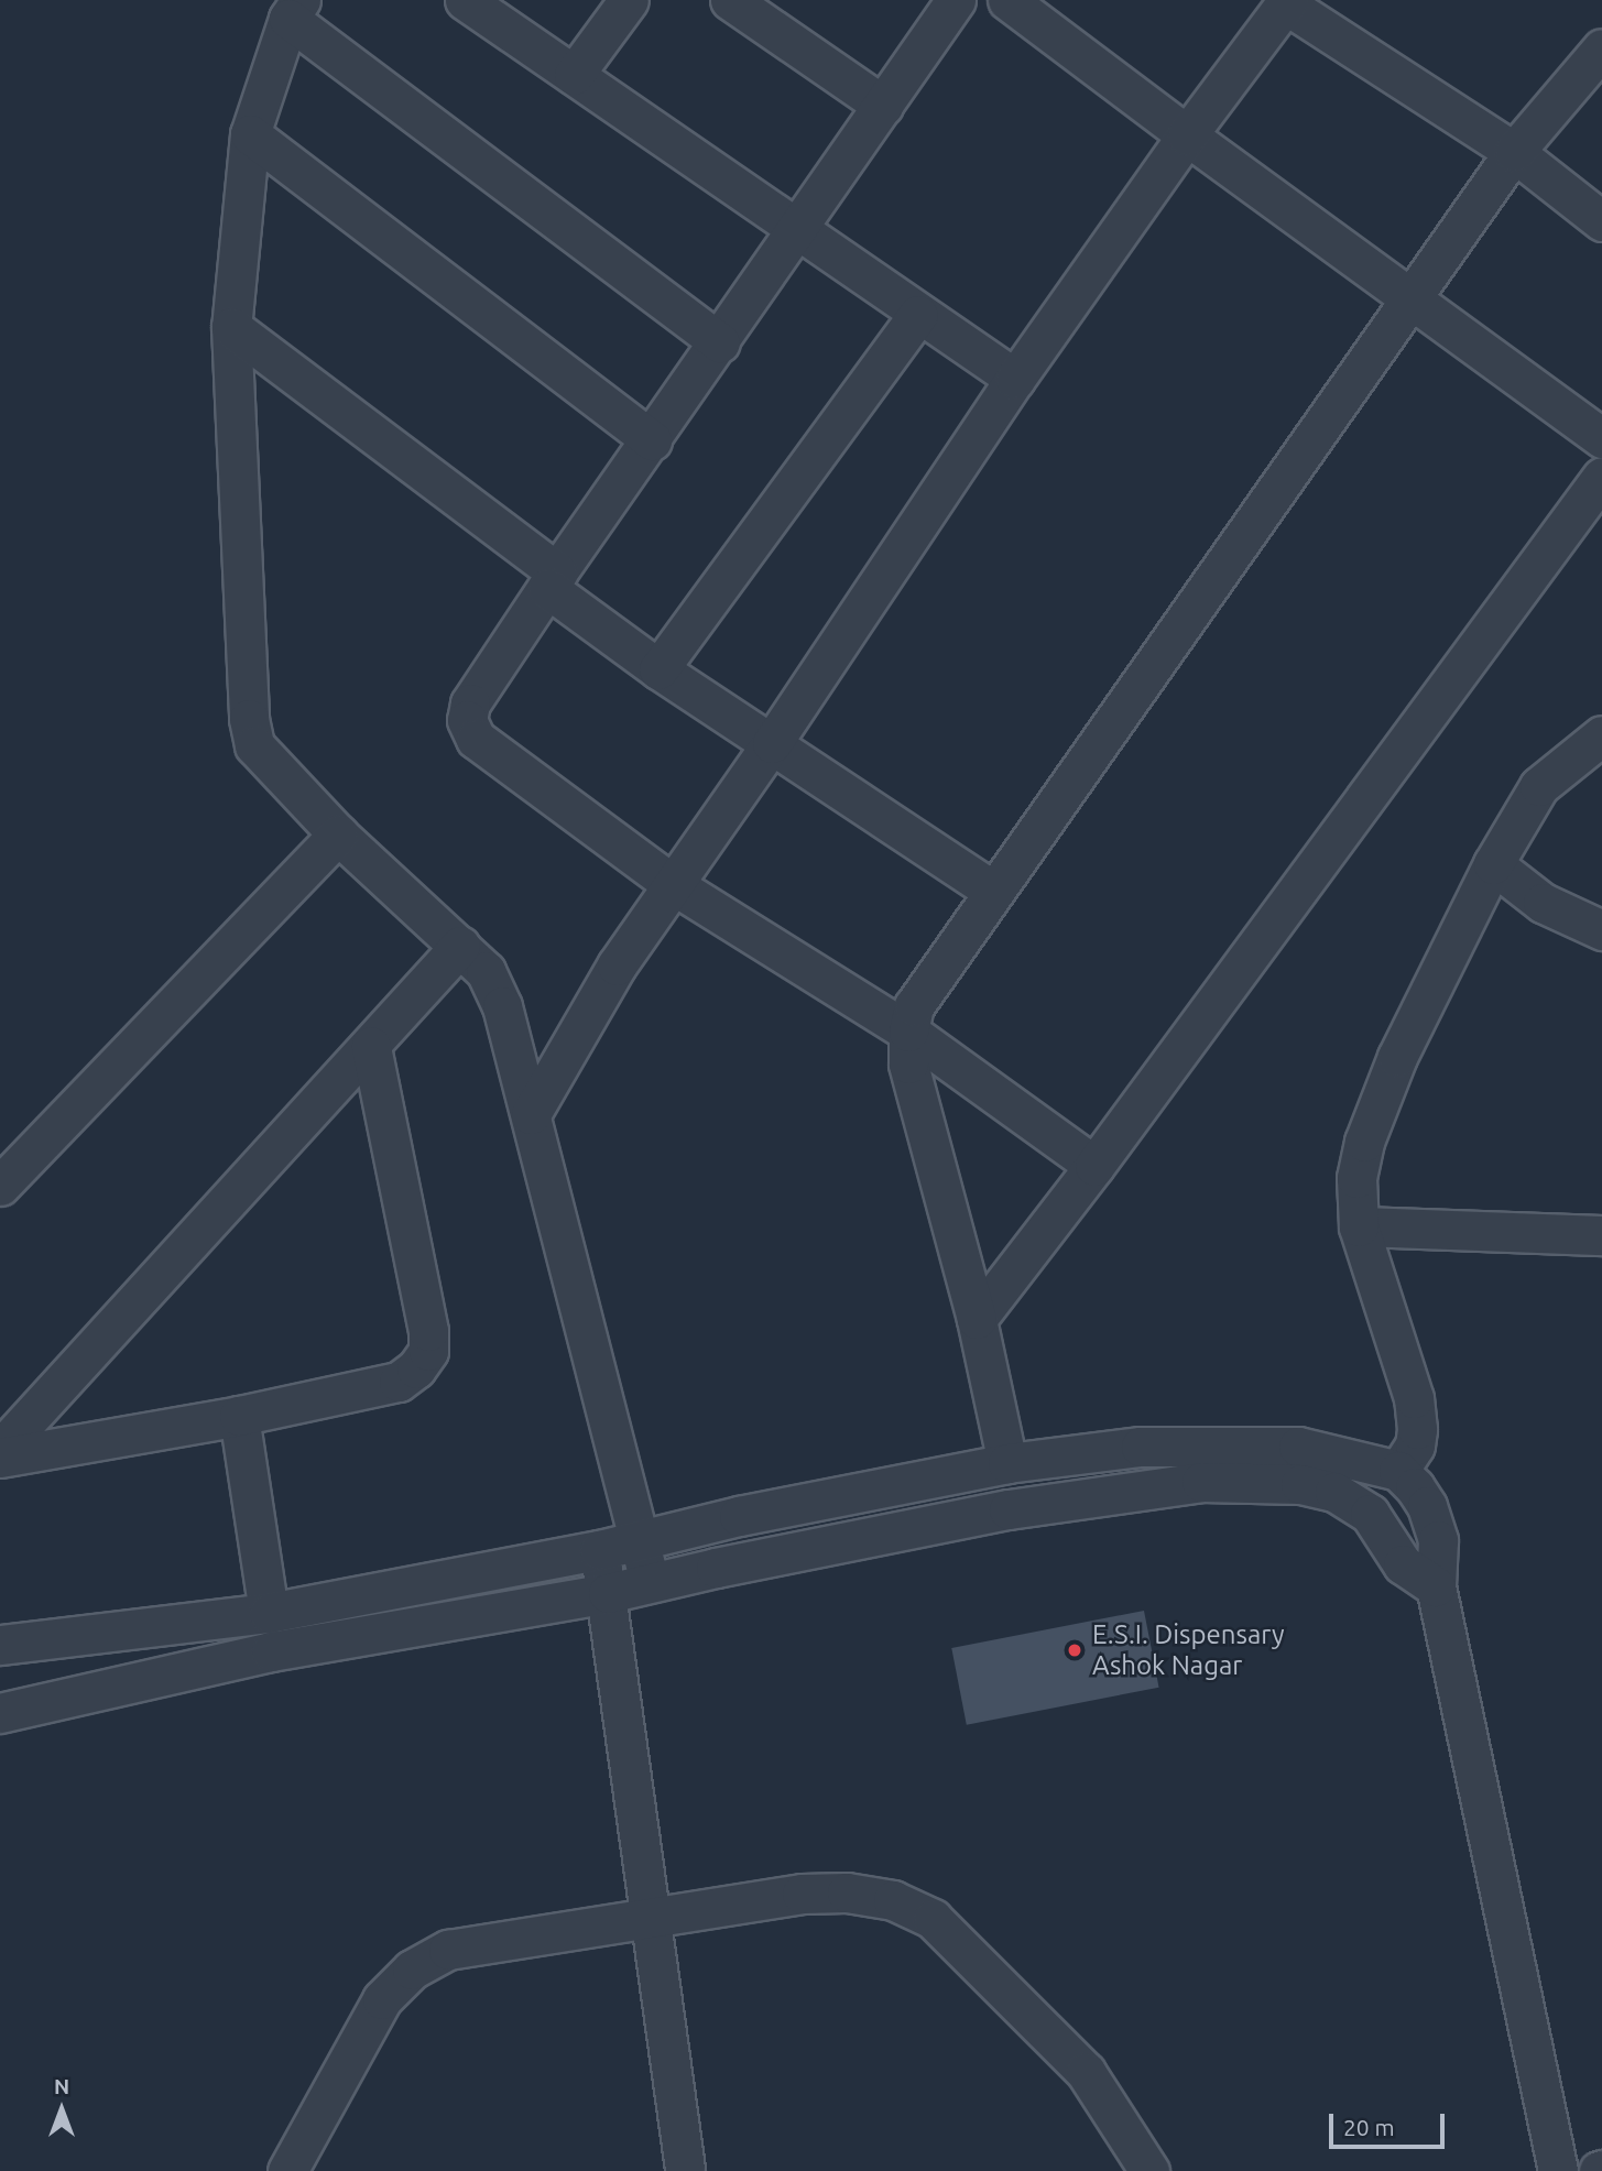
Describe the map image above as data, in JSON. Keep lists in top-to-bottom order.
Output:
{
  "places": ["E.S.I. Dispensary Ashok Nagar"],
  "scale_bar": "20 m",
  "north": "top"
}
